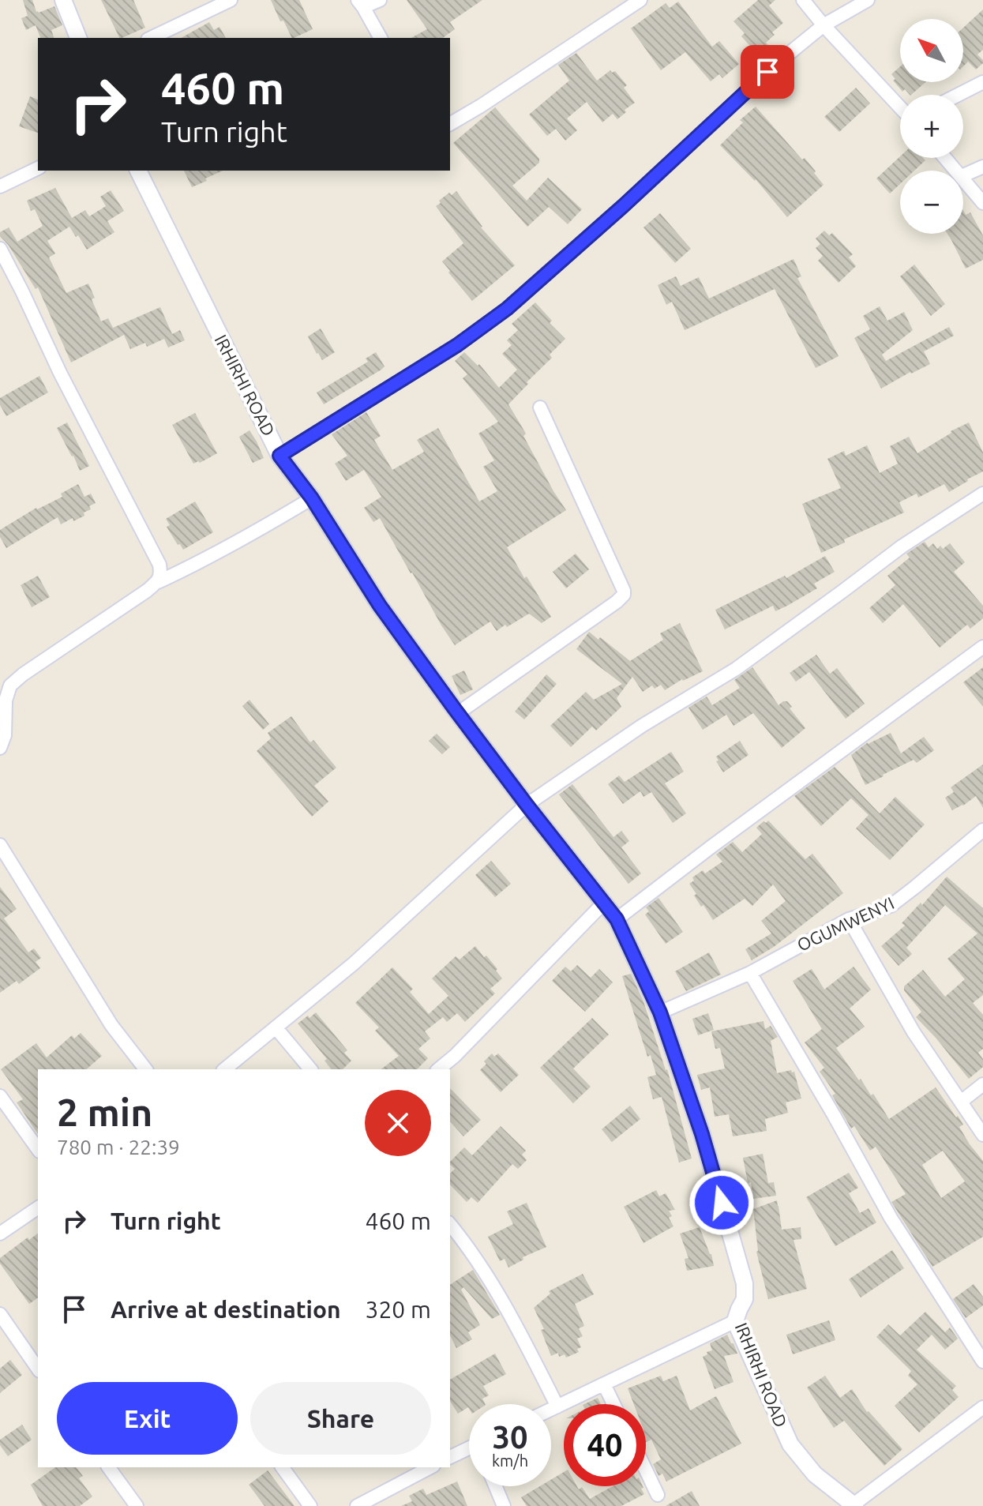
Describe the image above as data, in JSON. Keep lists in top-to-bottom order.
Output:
{
  "streets": {
    "street": ["IRHIRHI ROAD", "OGUMWENYI"]
  },
  "crossings": [
    ["IRHIRHI ROAD", "OGUMWENYI"]
  ],
  "north": "top left",
  "page": {
    "map_buttons": ["+", "−"],
    "turn": ["460 m", "Turn right"],
    "heading": ["2 min", "780 m · 22:39"],
    "list": [
      {
        "name": "Turn right",
        "value": "460 m"
      },
      {
        "name": "Arrive at destination",
        "value": "320 m"
      }
    ],
    "buttons": ["Exit", "Share"],
    "speed": "30 km/h",
    "limit": "40"
  }
}
